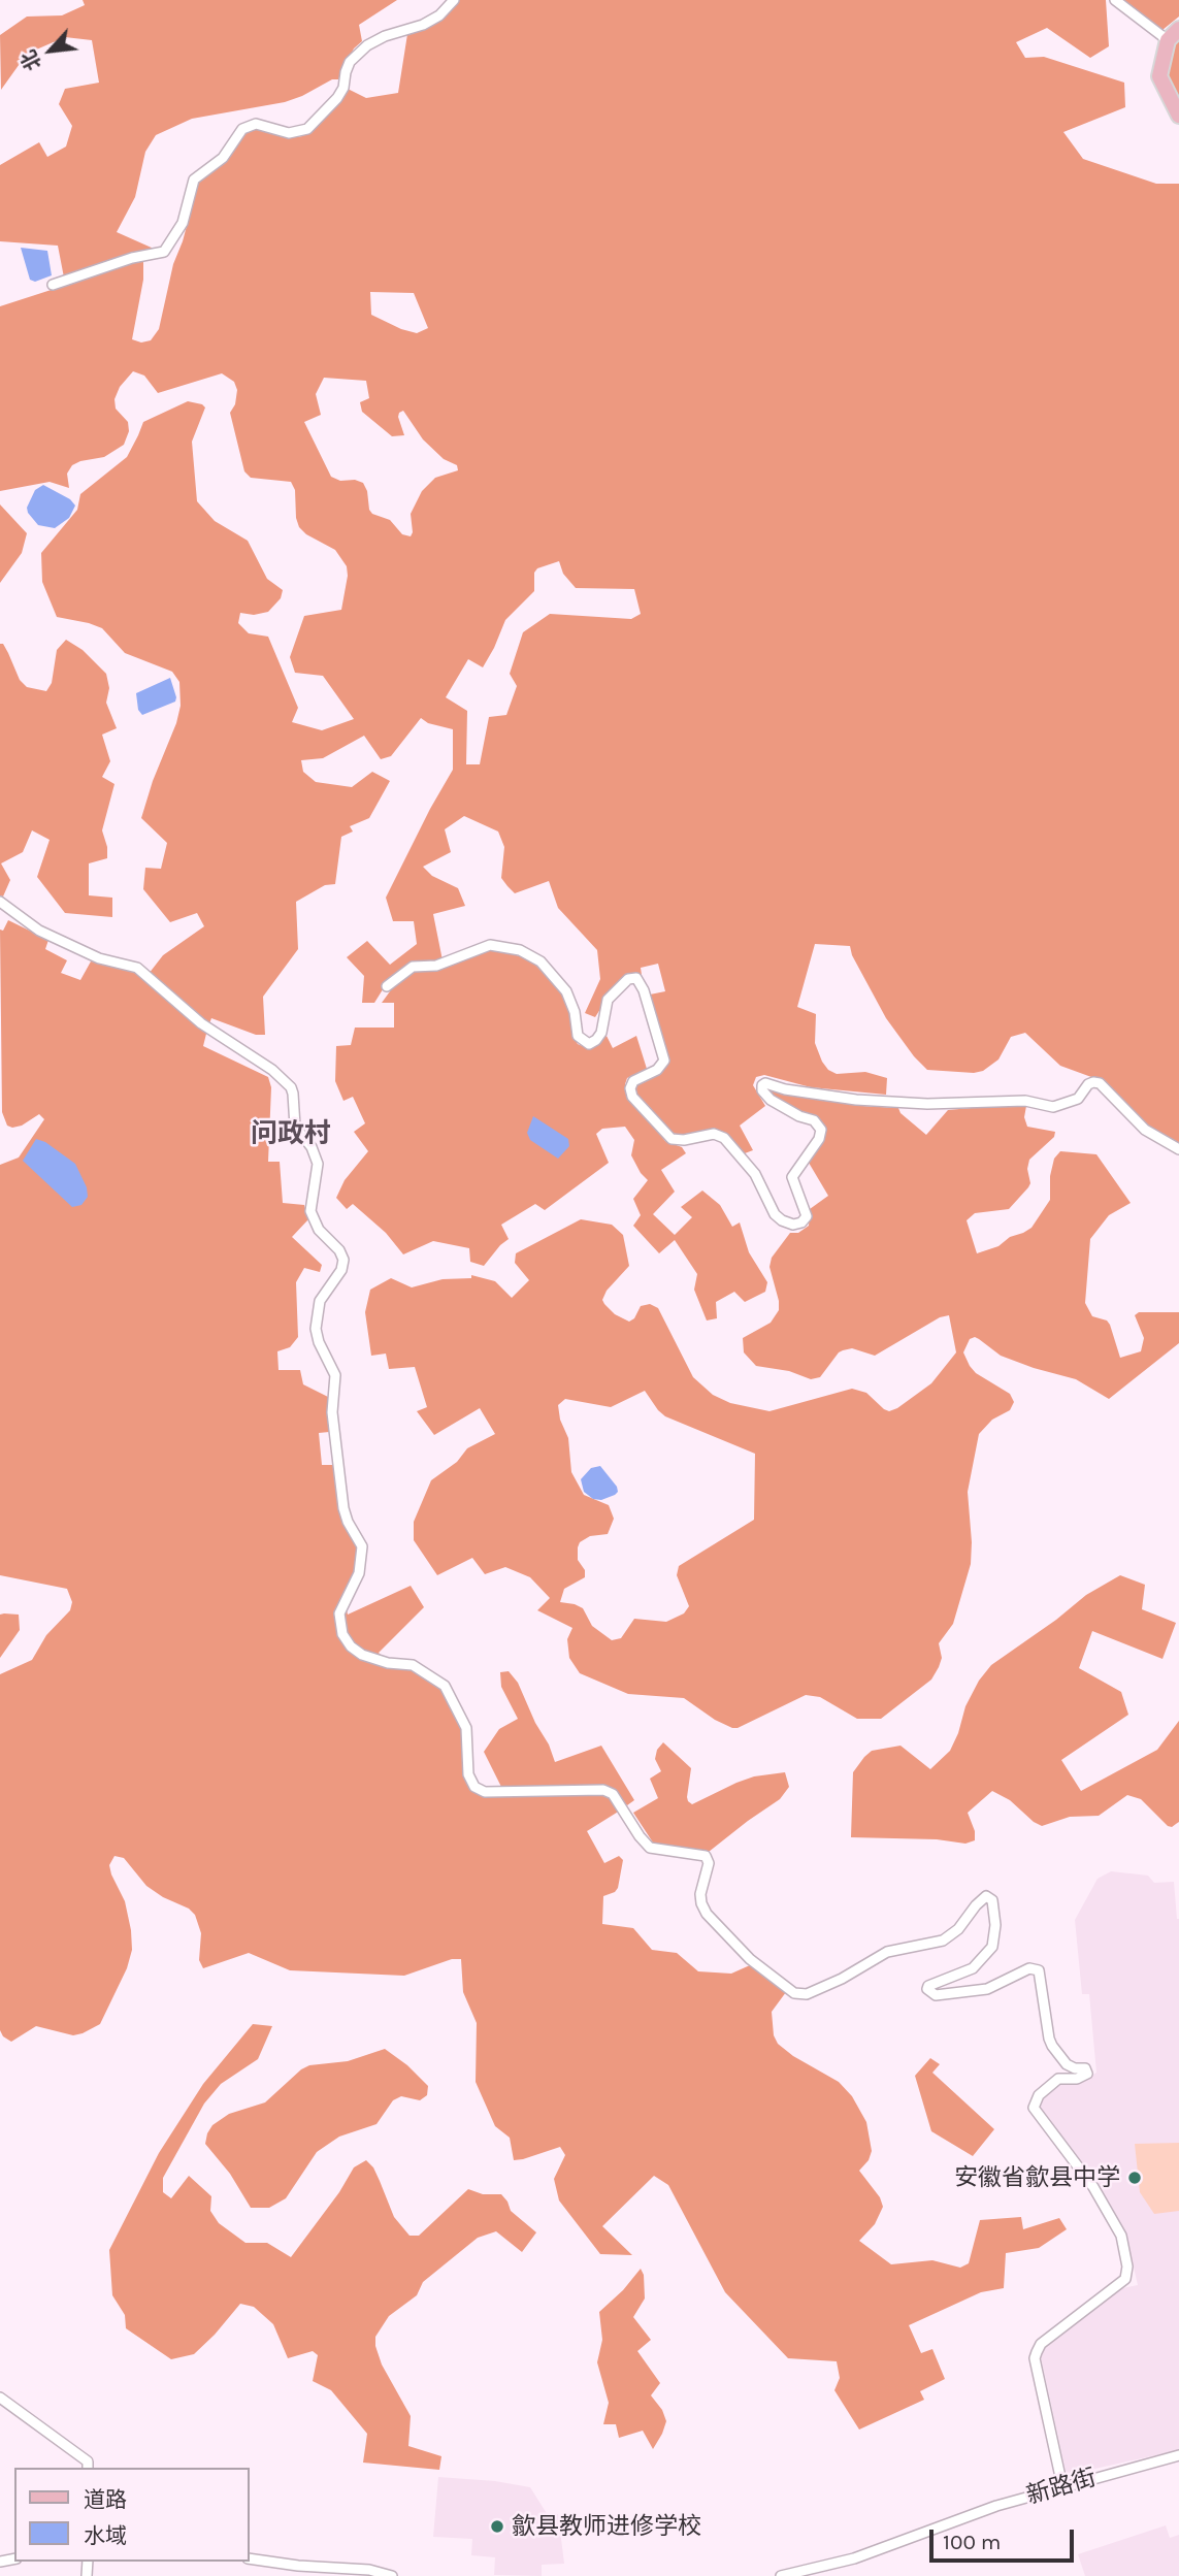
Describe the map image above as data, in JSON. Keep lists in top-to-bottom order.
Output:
{
  "streets": {
    "street": ["新路街"]
  },
  "districts": ["问政村"],
  "places": ["安徽省歙县中学", "歙县教师进修学校"],
  "legend": ["道路", "水域"],
  "scale_bar": "100 m",
  "north": "bottom left"
}
